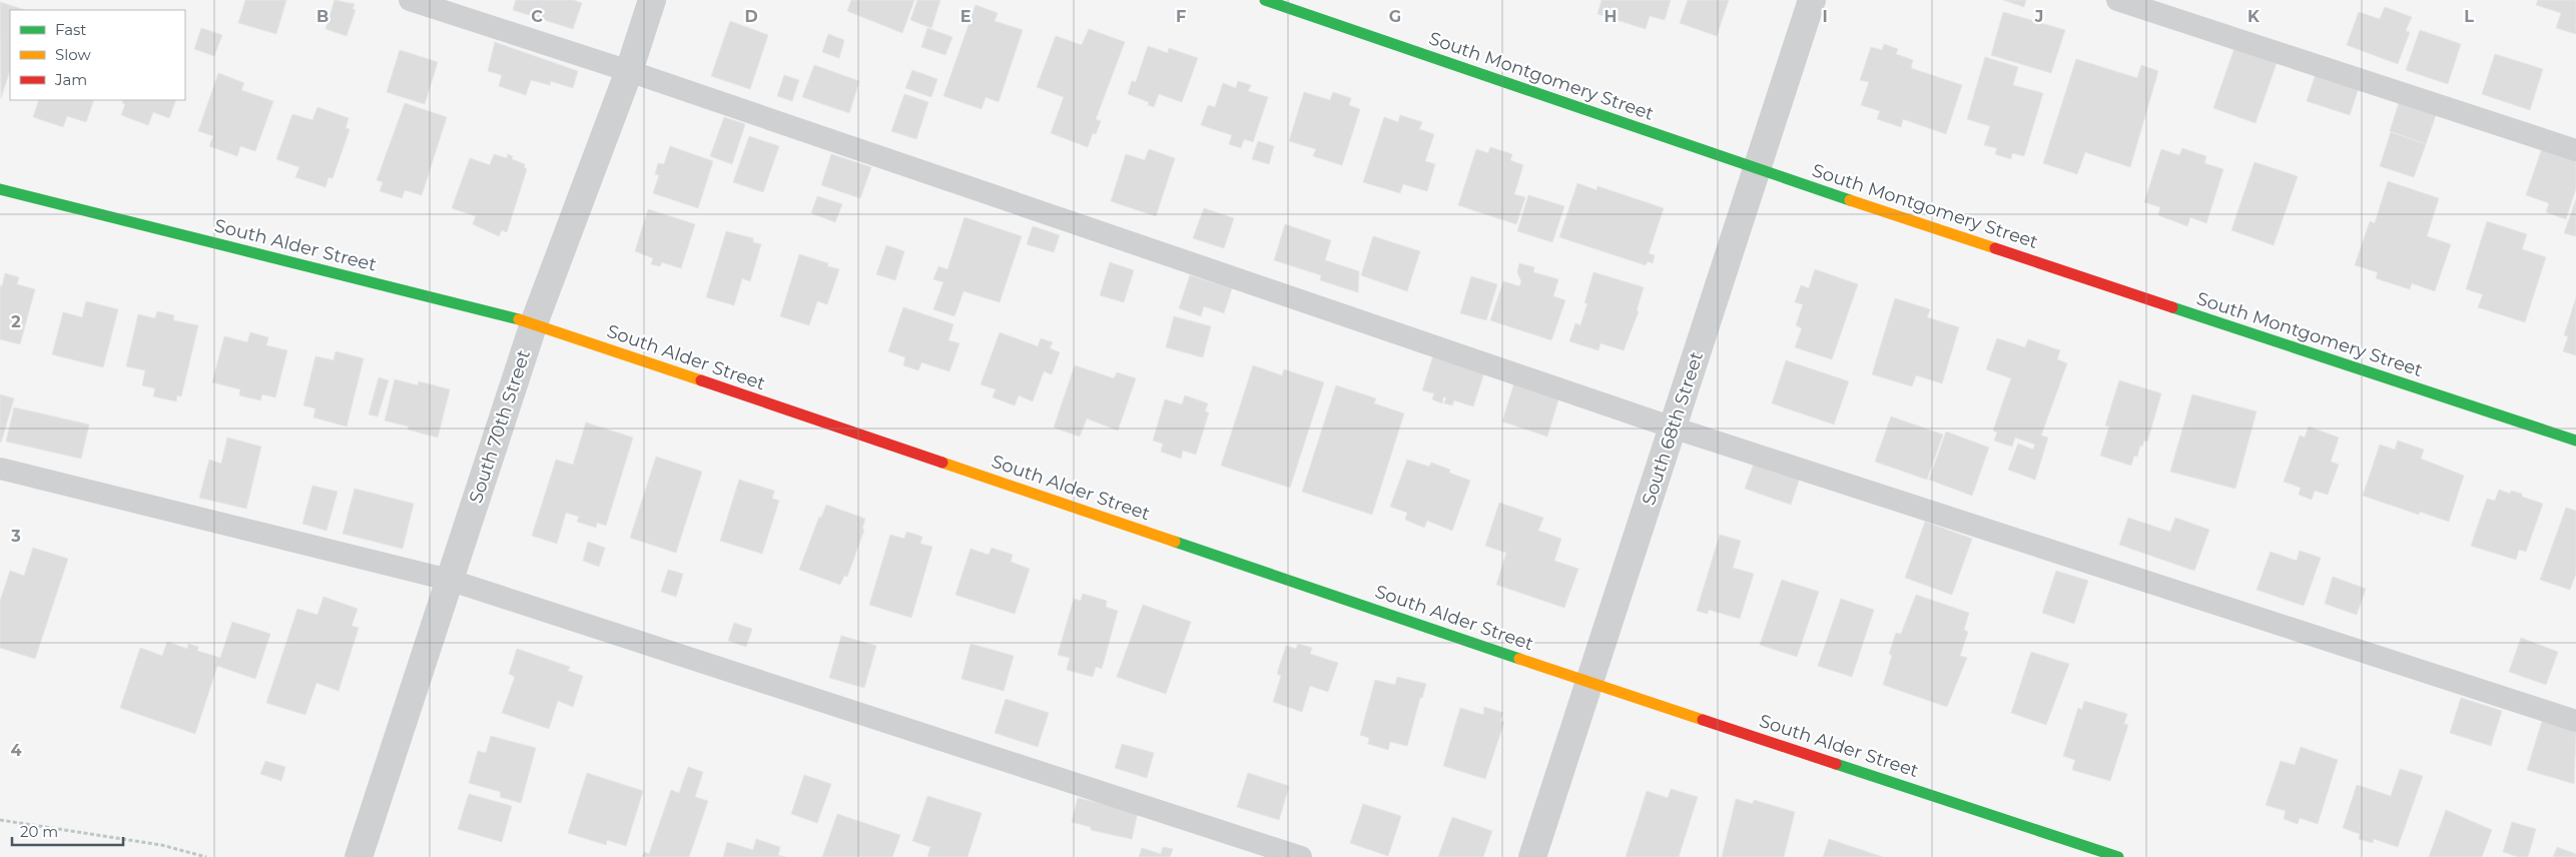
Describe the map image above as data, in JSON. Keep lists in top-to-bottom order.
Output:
{
  "streets": {
    "street": [
      "South Montgomery Street",
      "South Alder Street",
      "South 70th Street",
      "South 68th Street"
    ]
  },
  "crossings": [
    ["South Montgomery Street", "South 68th Street"],
    ["South Alder Street", "South 70th Street"],
    ["South Alder Street", "South 68th Street"]
  ],
  "legend": ["Fast", "Slow", "Jam"],
  "scale_bar": "20 m",
  "grid": {
    "columns": [
      "B",
      "C",
      "D",
      "E",
      "F",
      "G",
      "H",
      "I",
      "J",
      "K",
      "L"
    ],
    "rows": ["2", "3", "4"]
  }
}
